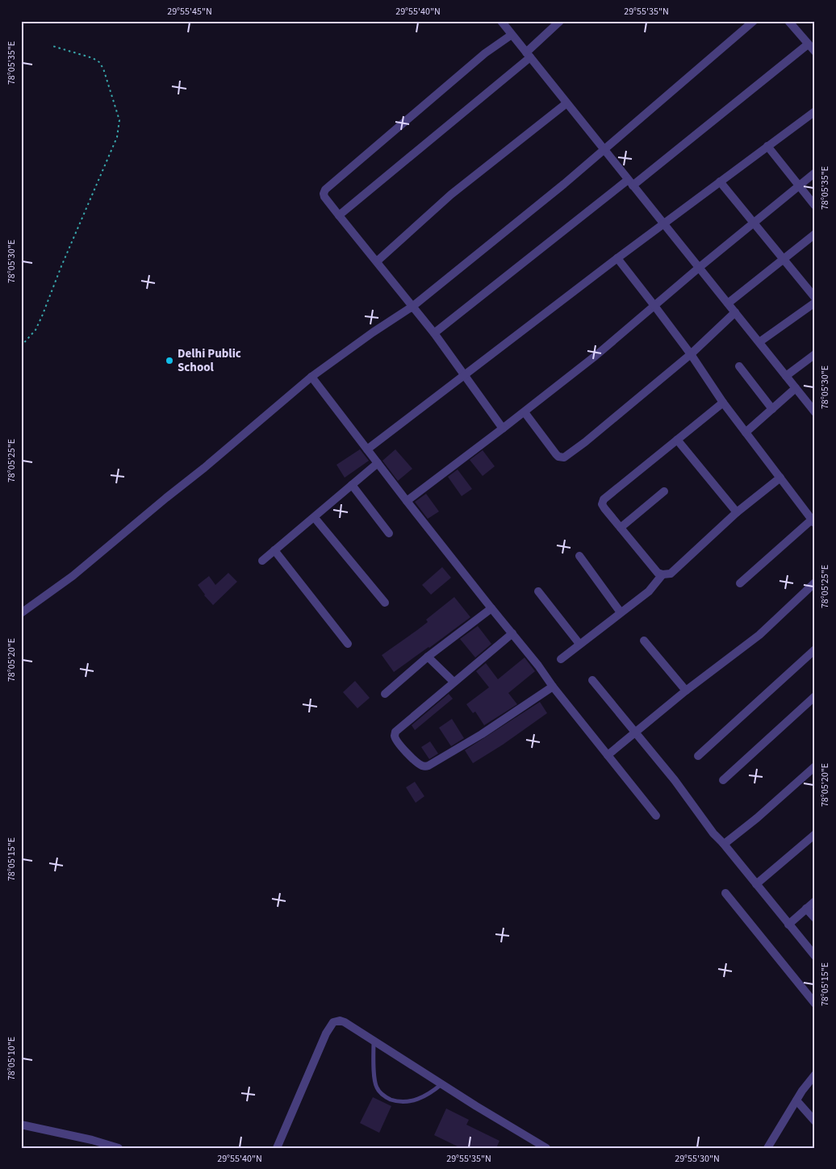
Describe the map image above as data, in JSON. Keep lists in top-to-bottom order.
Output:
{
  "places": ["Delhi Public School"],
  "coordinates": [
    "29°55'45\"N",
    "29°55'40\"N",
    "29°55'35\"N",
    "78°05'35\"E",
    "78°05'30\"E",
    "78°05'25\"E",
    "78°05'20\"E",
    "78°05'15\"E",
    "78°05'10\"E",
    "29°55'30\"N"
  ]
}
